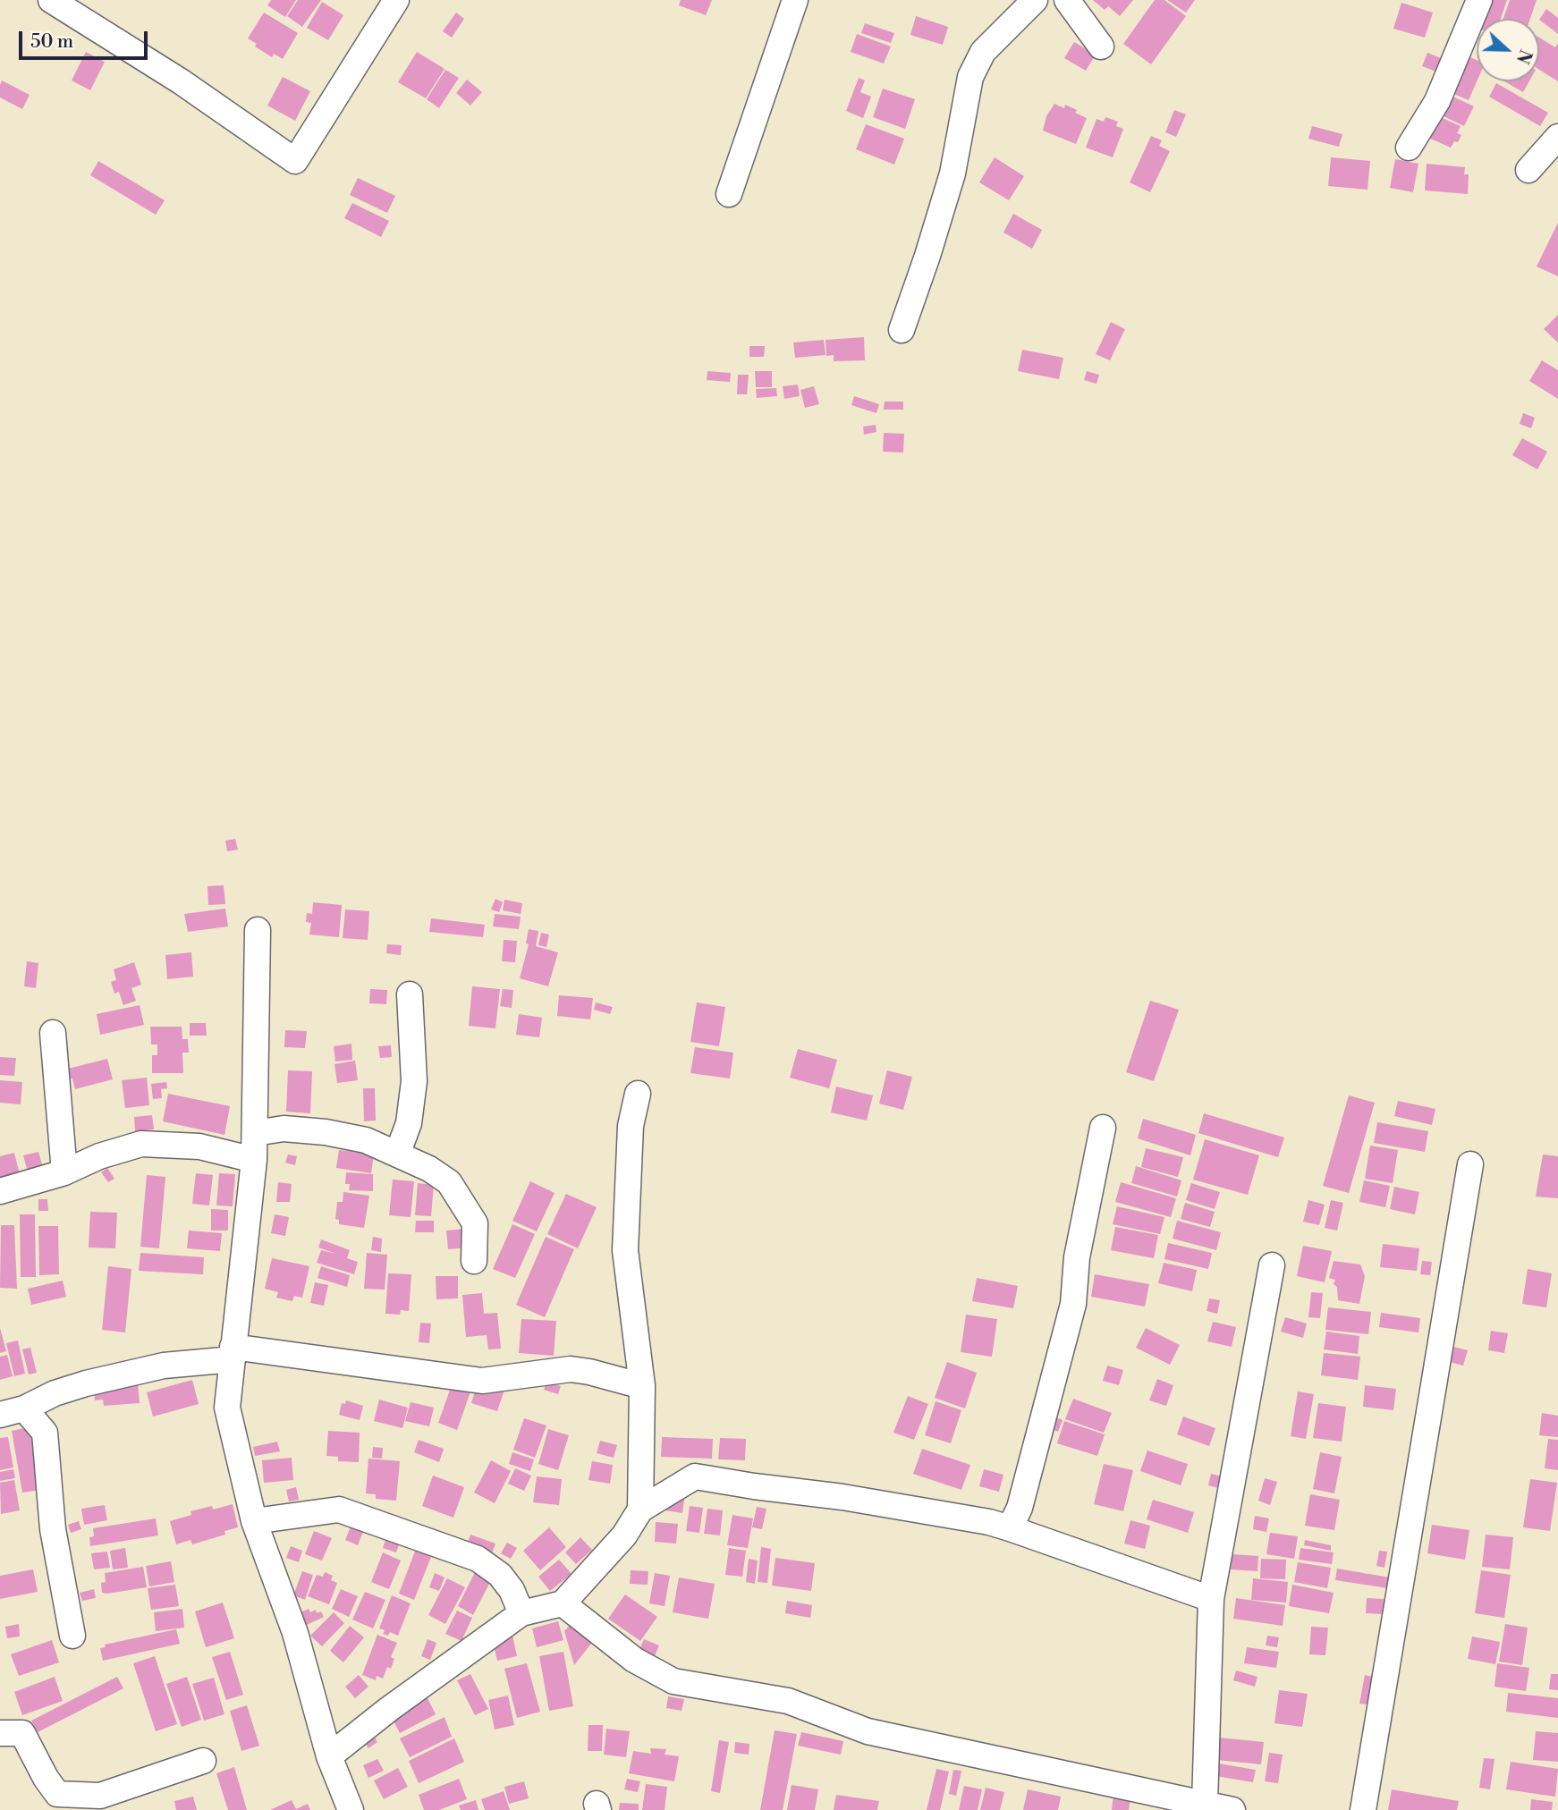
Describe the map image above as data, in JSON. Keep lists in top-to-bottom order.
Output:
{
  "scale_bar": "50 m",
  "north": "right"
}
